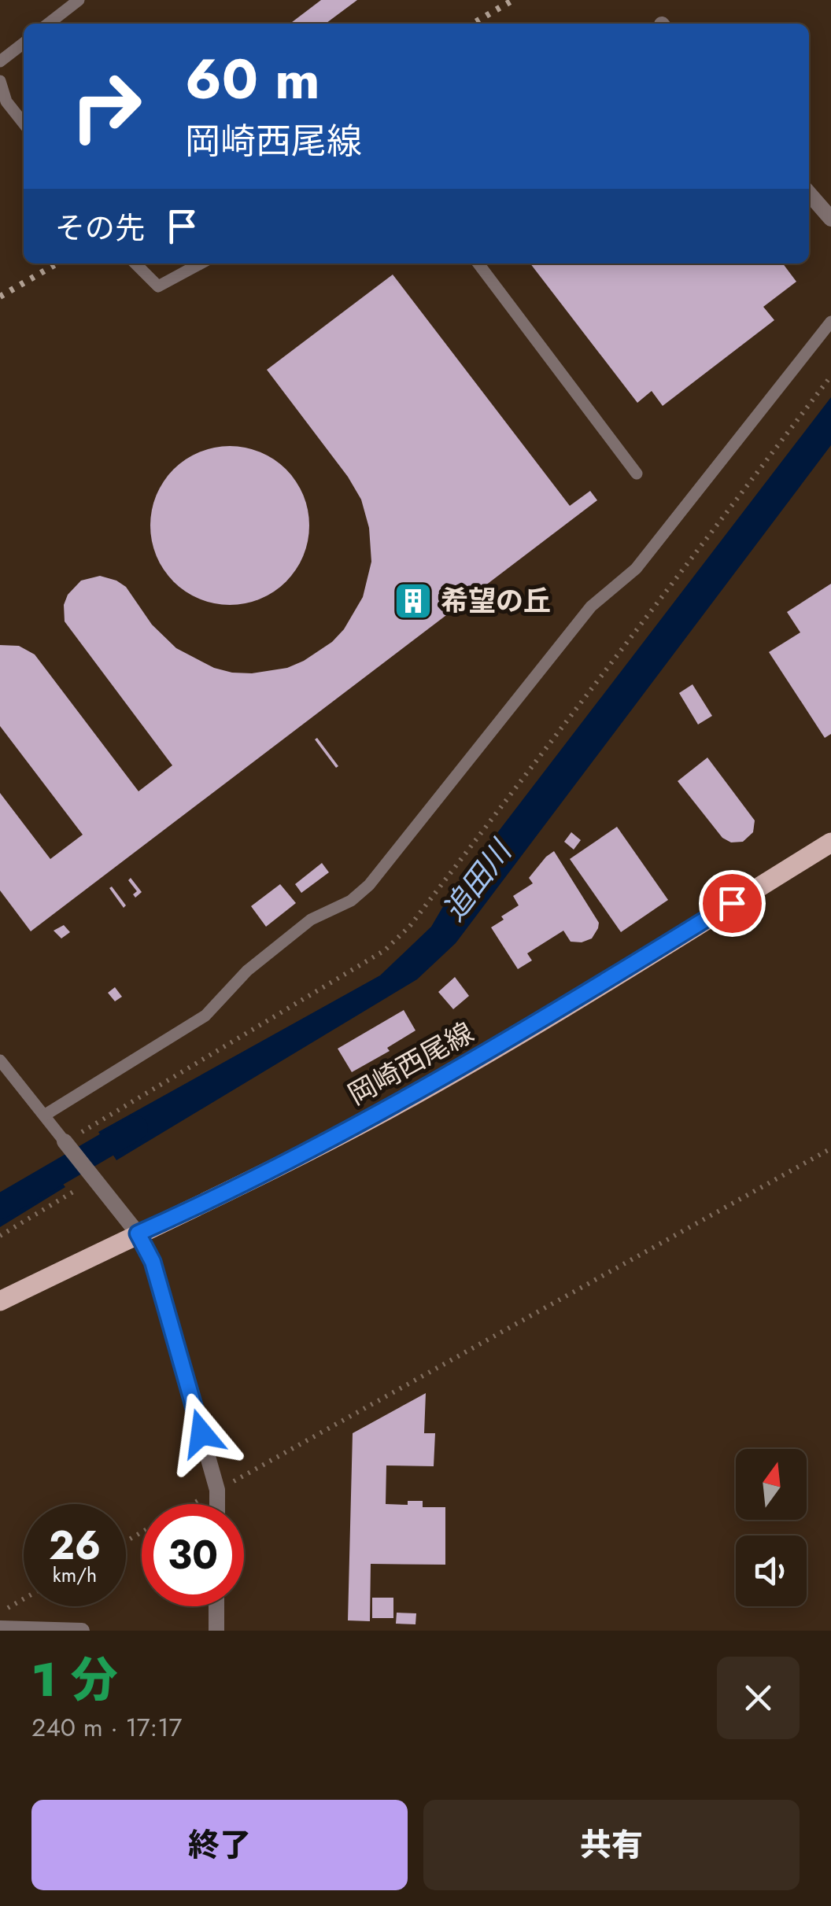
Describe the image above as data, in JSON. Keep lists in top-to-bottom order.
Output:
{
  "streets": {
    "main road": ["岡崎西尾線"]
  },
  "water": ["追田川"],
  "places": {
    "building": ["希望の丘"]
  },
  "north": "top",
  "page": {
    "turn": ["60 m", "岡崎西尾線"],
    "then": "その先",
    "speed": "26 km/h",
    "limit": "30",
    "heading": ["1 分", "240 m · 17:17"],
    "buttons": ["終了", "共有"]
  }
}
